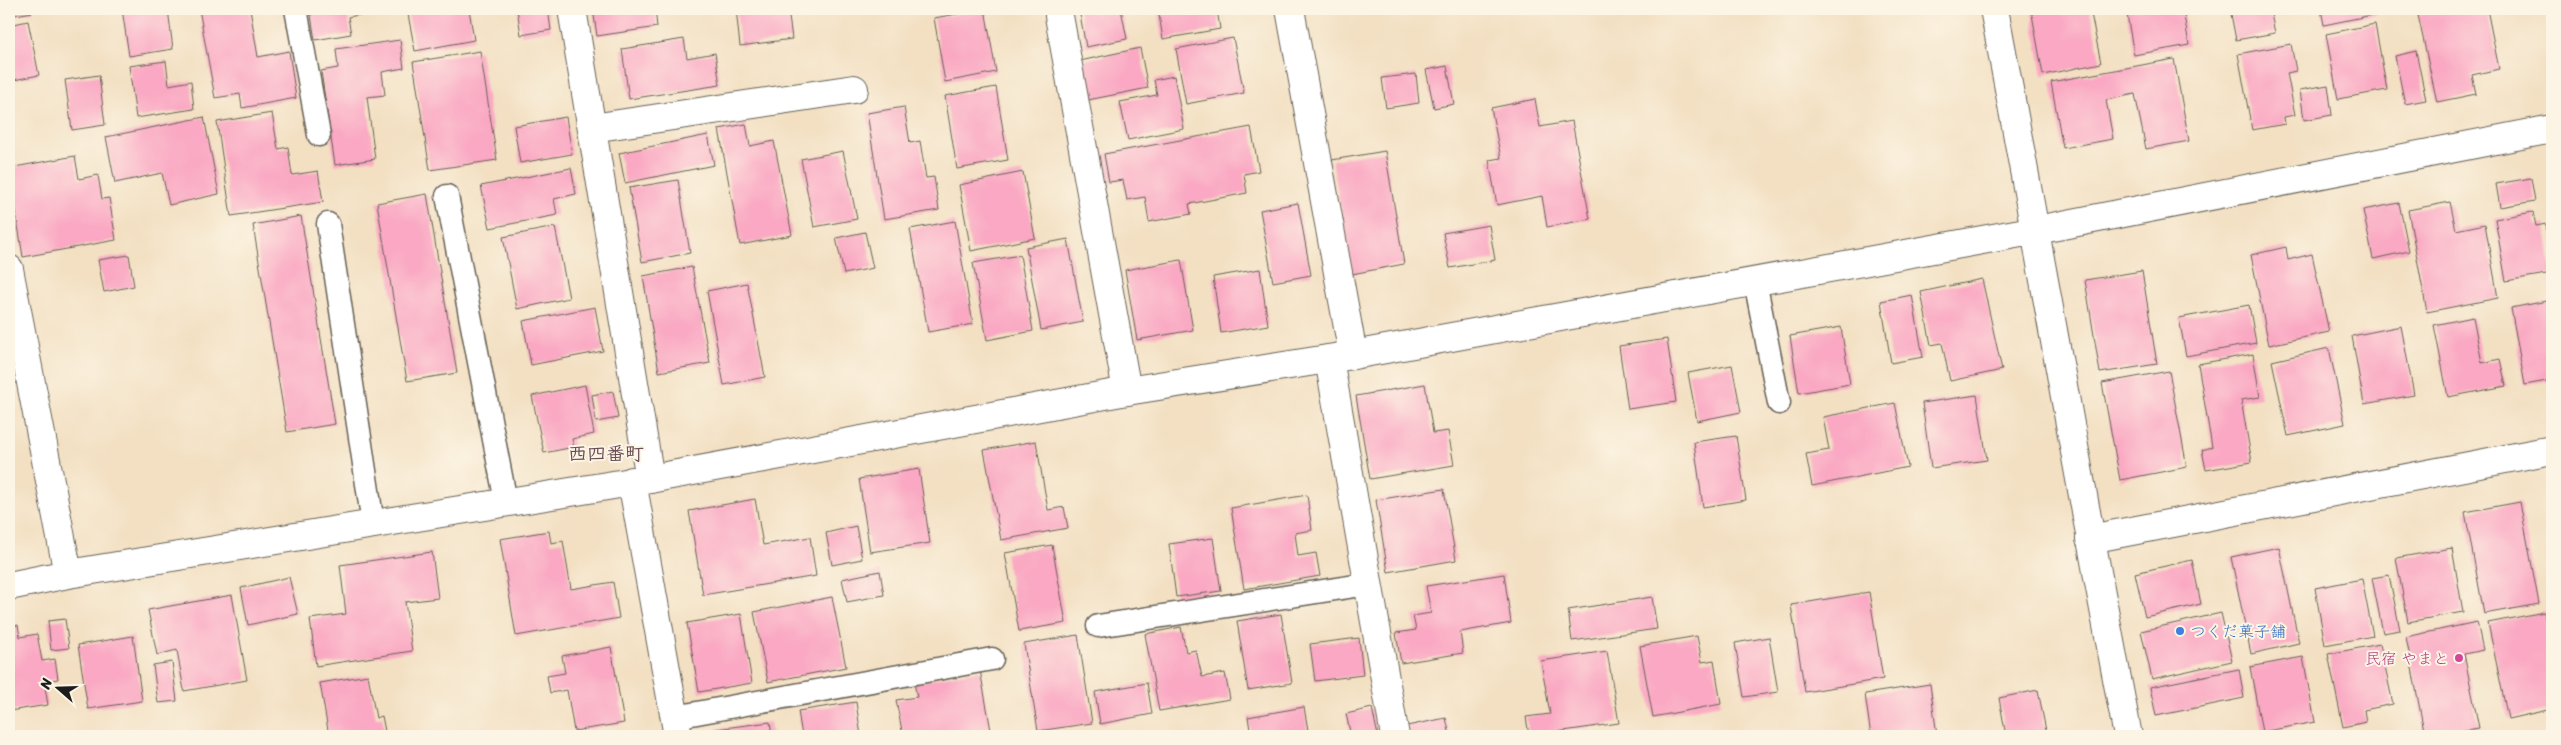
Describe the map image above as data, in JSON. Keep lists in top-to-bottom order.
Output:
{
  "districts": ["西四番町"],
  "places": ["つくだ菓子舗", "民宿 やまと"],
  "north": "left"
}
